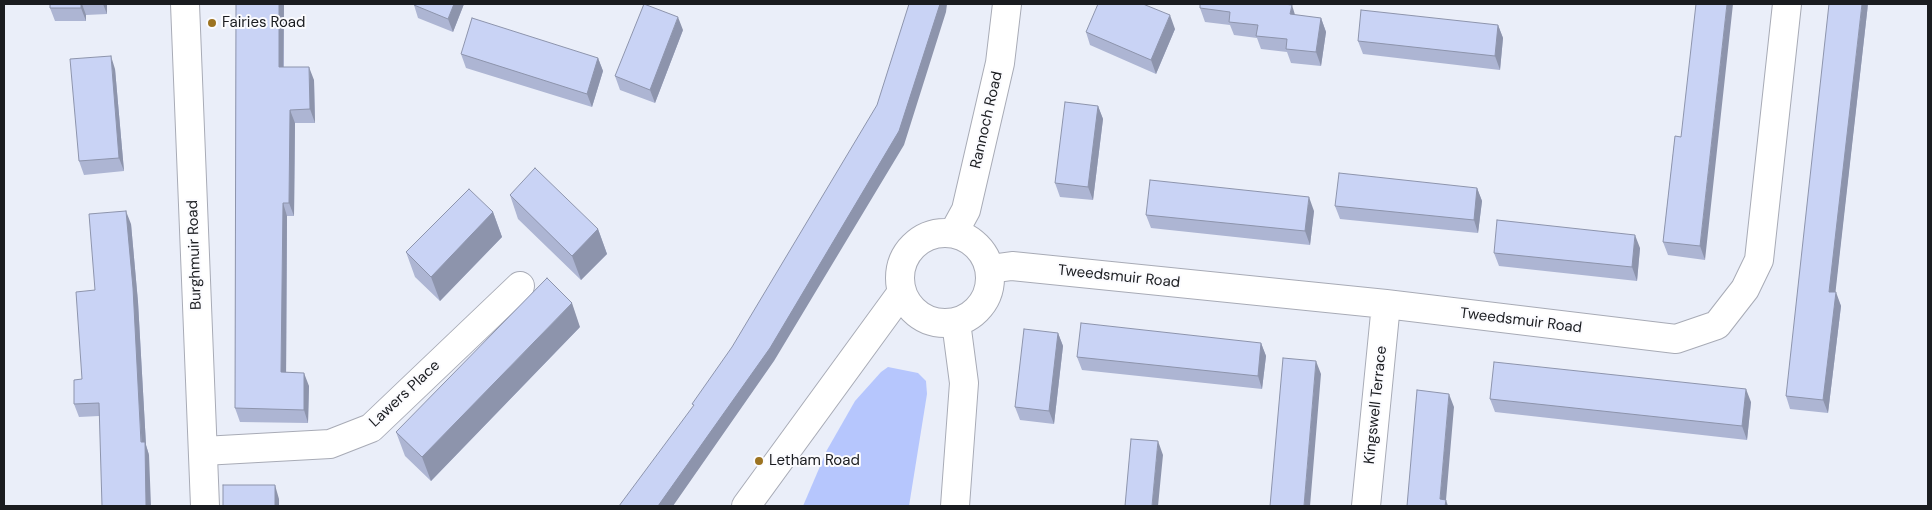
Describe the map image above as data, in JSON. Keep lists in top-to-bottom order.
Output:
{
  "streets": {
    "street": [
      "Rannoch Road",
      "Burghmuir Road",
      "Tweedsmuir Road",
      "Lawers Place",
      "Kingswell Terrace"
    ]
  },
  "crossings": [
    ["Rannoch Road", "Tweedsmuir Road"],
    ["Burghmuir Road", "Lawers Place"],
    ["Tweedsmuir Road", "Kingswell Terrace"]
  ],
  "places": ["Fairies Road", "Letham Road"]
}
